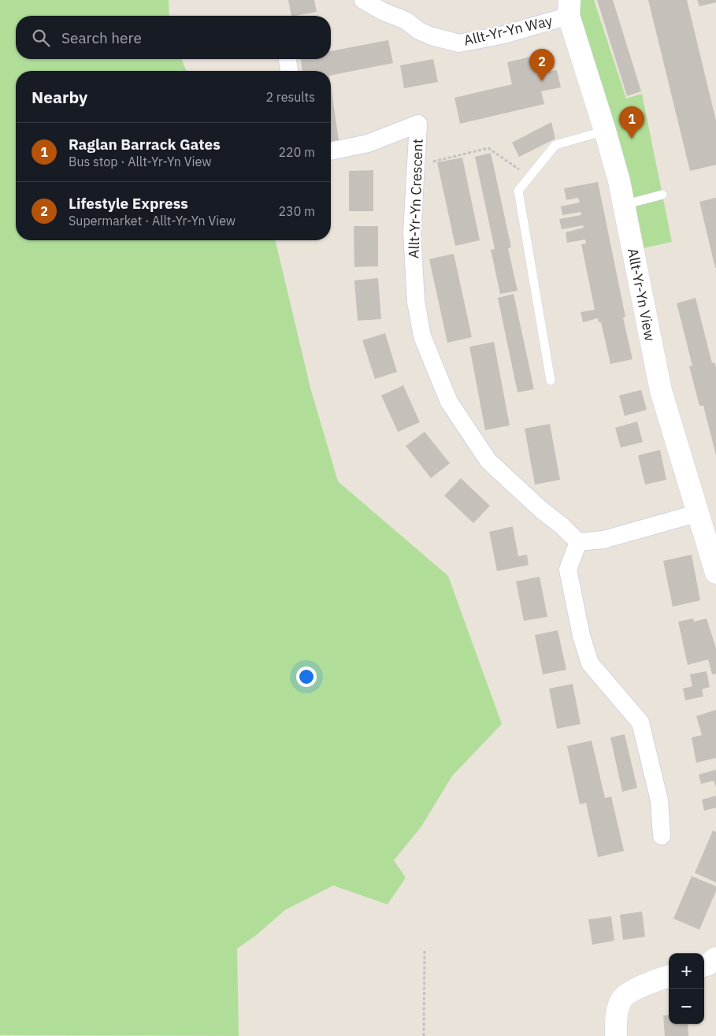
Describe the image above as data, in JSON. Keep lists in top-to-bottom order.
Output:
{
  "streets": {
    "street": ["Allt-Yr-Yn Way", "Allt-Yr-Yn Crescent", "Allt-Yr-Yn View"]
  },
  "crossings": [
    ["Allt-Yr-Yn Way", "Allt-Yr-Yn View"]
  ],
  "page": {
    "search": "Search here",
    "pins": ["2", "1"],
    "heading": ["Nearby", "2 results"],
    "list": [
      {
        "mark": "1",
        "name": "Raglan Barrack Gates",
        "note": "Bus stop · Allt-Yr-Yn View",
        "value": "220 m"
      },
      {
        "mark": "2",
        "name": "Lifestyle Express",
        "note": "Supermarket · Allt-Yr-Yn View",
        "value": "230 m"
      }
    ],
    "map_buttons": ["+", "−"]
  }
}
